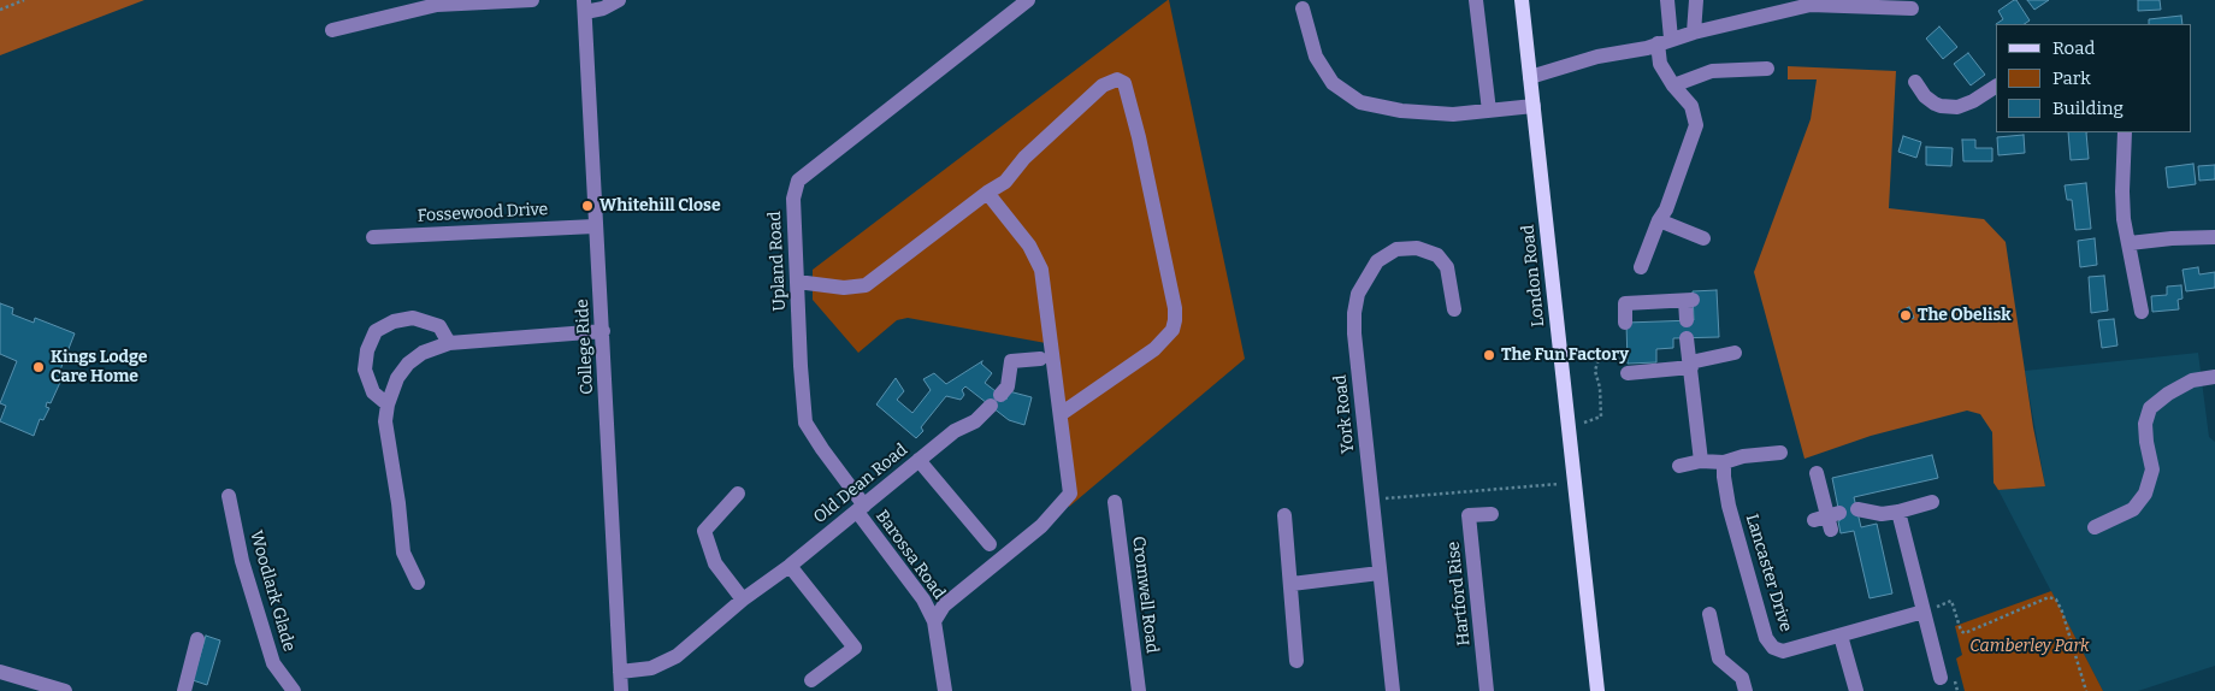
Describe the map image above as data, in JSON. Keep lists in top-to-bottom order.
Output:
{
  "streets": {
    "main road": ["London Road"],
    "street": [
      "Fossewood Drive",
      "Upland Road",
      "College Ride",
      "York Road",
      "Old Dean Road",
      "Barossa Road",
      "Lancaster Drive",
      "Woodlark Glade",
      "Hartford Rise",
      "Cromwell Road"
    ]
  },
  "crossings": [
    ["Fossewood Drive", "College Ride"],
    ["Upland Road", "Old Dean Road"],
    ["Upland Road", "Barossa Road"],
    ["College Ride", "Old Dean Road"],
    ["Old Dean Road", "Barossa Road"]
  ],
  "parks": ["Camberley Park"],
  "places": [
    "Whitehill Close",
    "The Obelisk",
    "The Fun Factory",
    "Kings Lodge Care Home"
  ],
  "legend": ["Road", "Park", "Building"]
}
